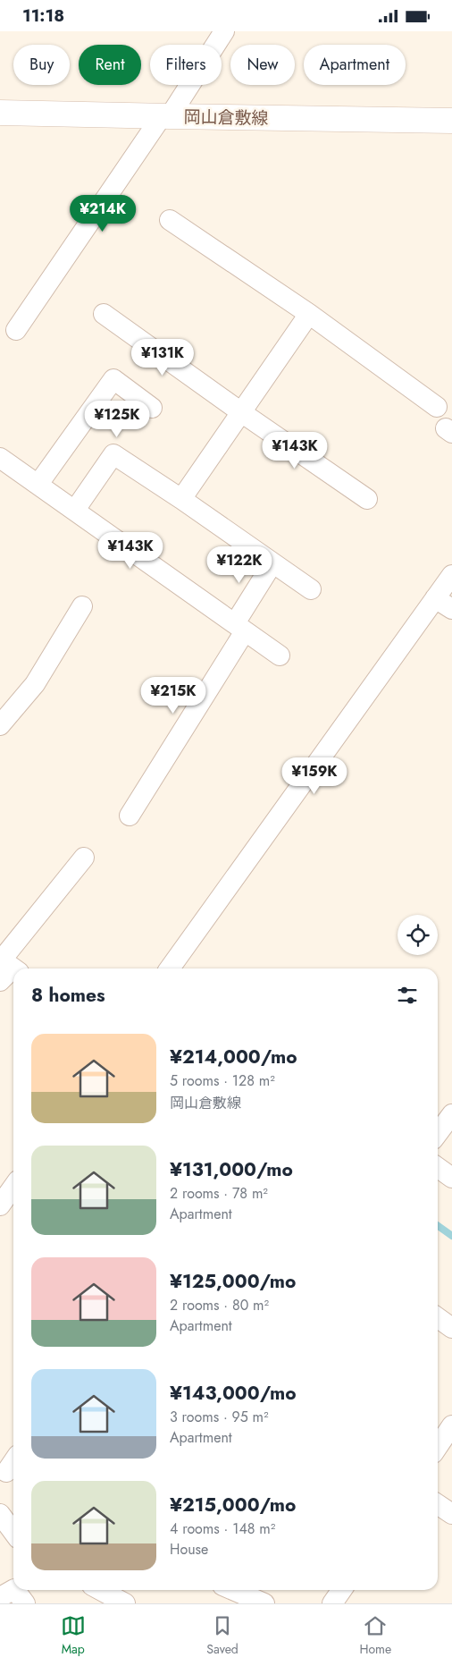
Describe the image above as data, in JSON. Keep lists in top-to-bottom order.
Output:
{
  "streets": {
    "main road": ["岡山倉敷線"]
  },
  "page": {
    "status": "11:18",
    "chip": [
      "Buy",
      "Rent",
      "Filters",
      "New",
      "Apartment"
    ],
    "price": [
      "¥214K",
      "¥131K",
      "¥125K",
      "¥143K",
      "¥143K",
      "¥122K",
      "¥215K",
      "¥159K"
    ],
    "heading": "8 homes",
    "list": [
      {
        "name": "¥214,000/mo",
        "note": "5 rooms · 128 m² · 岡山倉敷線"
      },
      {
        "name": "¥131,000/mo",
        "note": "2 rooms · 78 m² · Apartment"
      },
      {
        "name": "¥125,000/mo",
        "note": "2 rooms · 80 m² · Apartment"
      },
      {
        "name": "¥143,000/mo",
        "note": "3 rooms · 95 m² · Apartment"
      },
      {
        "name": "¥215,000/mo",
        "note": "4 rooms · 148 m² · House"
      }
    ],
    "tabs": ["Map", "Saved", "Home"]
  }
}
